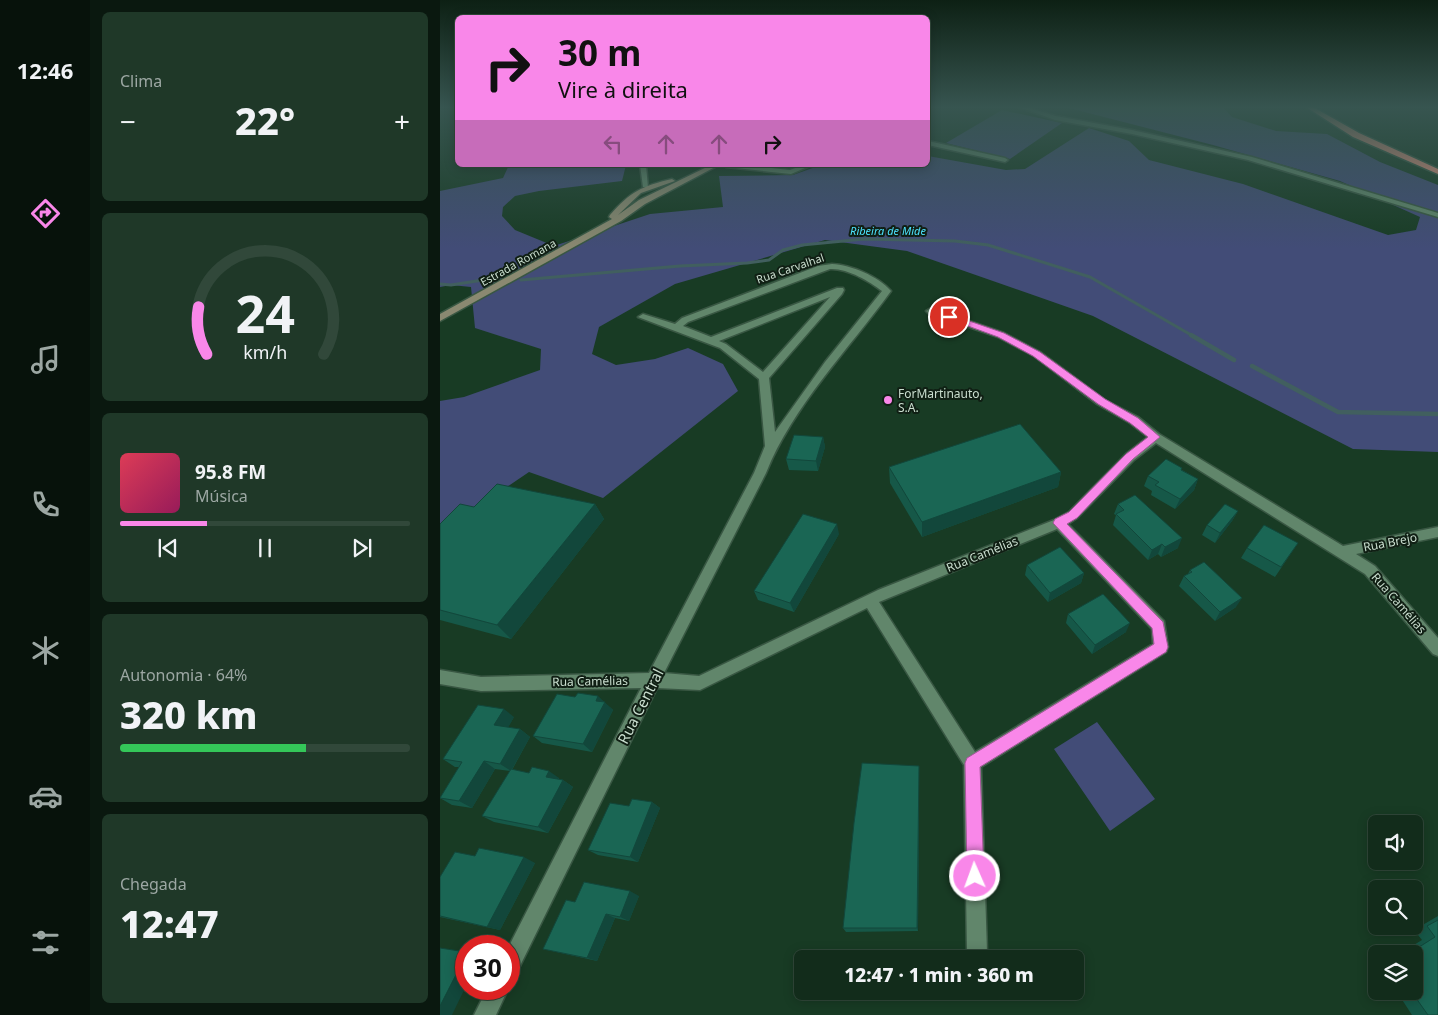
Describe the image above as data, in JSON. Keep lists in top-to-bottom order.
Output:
{
  "streets": {
    "street": [
      "Estrada Romana",
      "Rua Carvalhal",
      "Rua Brejo",
      "Rua Camélias",
      "Rua Central"
    ]
  },
  "crossings": [
    ["Rua Carvalhal", "Rua Central"],
    ["Rua Brejo", "Rua Camélias"],
    ["Rua Camélias", "Rua Central"]
  ],
  "water": ["Ribeira de Mide"],
  "places": ["ForMartinauto, S.A."],
  "page": {
    "tabs": "12:46",
    "tile": [
      "Clima",
      ["Autonomia · 64%", "320 km"],
      ["Chegada", "12:47"]
    ],
    "turn": ["30 m", "Vire à direita"],
    "heat": ["−", "22°", "+"],
    "song": ["95.8 FM", "Música"],
    "limit": "30",
    "trip": "12:47 · 1 min · 360 m",
    "gauge": ["24", "km/h"]
  }
}
